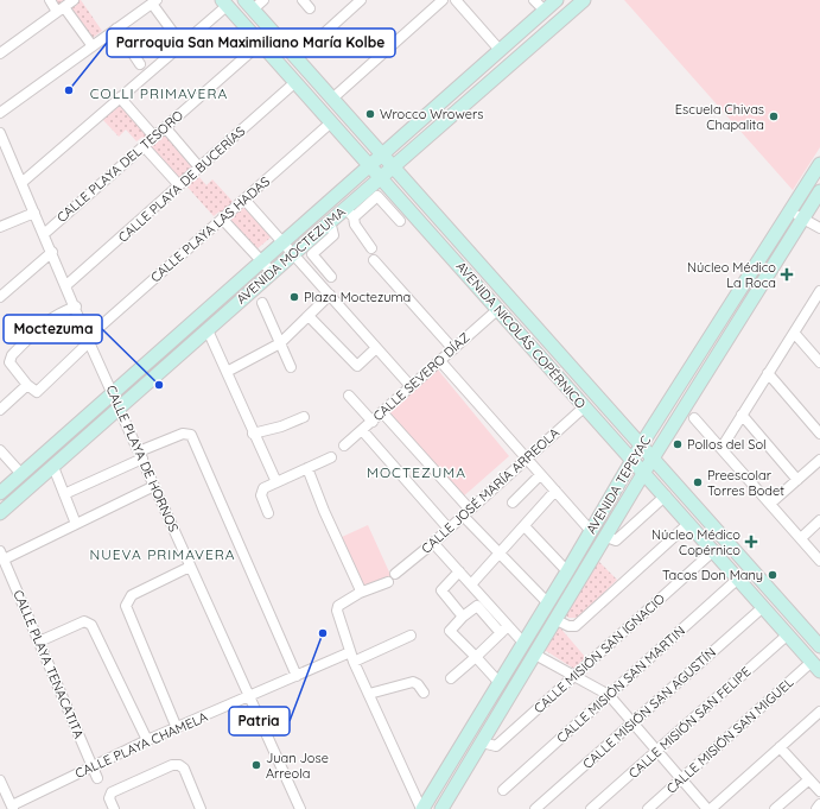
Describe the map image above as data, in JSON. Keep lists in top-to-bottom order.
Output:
{
  "streets": {
    "street": [
      "CALLE PLAYA DEL TESORO",
      "CALLE PLAYA DE BUCERÍAS",
      "CALLE PLAYA LAS HADAS",
      "AVENIDA MOCTEZUMA",
      "AVENIDA NICOLÁS COPÉRNICO",
      "CALLE SEVERO DÍAZ",
      "CALLE PLAYA DE HORNOS",
      "AVENIDA TEPEYAC",
      "CALLE JOSÉ MARÍA ARREOLA",
      "CALLE MISIÓN SAN IGNACIO",
      "CALLE PLAYA TENACATITA",
      "CALLE MISIÓN SAN MARTIN",
      "CALLE MISIÓN SAN AGUSTÍN",
      "CALLE MISIÓN SAN FELIPE",
      "CALLE MISIÓN SAN MIGUEL",
      "CALLE PLAYA CHAMELA"
    ]
  },
  "crossings": [
    ["CALLE PLAYA DEL TESORO", "AVENIDA NICOLÁS COPÉRNICO"],
    ["CALLE PLAYA DEL TESORO", "CALLE PLAYA DE HORNOS"],
    ["CALLE PLAYA DE BUCERÍAS", "AVENIDA NICOLÁS COPÉRNICO"],
    ["CALLE PLAYA DE BUCERÍAS", "CALLE PLAYA DE HORNOS"],
    ["CALLE PLAYA LAS HADAS", "AVENIDA NICOLÁS COPÉRNICO"],
    ["CALLE PLAYA LAS HADAS", "CALLE PLAYA DE HORNOS"],
    ["AVENIDA MOCTEZUMA", "AVENIDA NICOLÁS COPÉRNICO"],
    ["AVENIDA MOCTEZUMA", "CALLE PLAYA DE HORNOS"],
    ["AVENIDA NICOLÁS COPÉRNICO", "CALLE SEVERO DÍAZ"],
    ["AVENIDA NICOLÁS COPÉRNICO", "AVENIDA TEPEYAC"],
    ["AVENIDA NICOLÁS COPÉRNICO", "CALLE JOSÉ MARÍA ARREOLA"],
    ["AVENIDA NICOLÁS COPÉRNICO", "CALLE MISIÓN SAN IGNACIO"],
    ["AVENIDA NICOLÁS COPÉRNICO", "CALLE MISIÓN SAN MARTIN"],
    ["AVENIDA NICOLÁS COPÉRNICO", "CALLE MISIÓN SAN AGUSTÍN"],
    ["AVENIDA NICOLÁS COPÉRNICO", "CALLE MISIÓN SAN FELIPE"],
    ["AVENIDA NICOLÁS COPÉRNICO", "CALLE MISIÓN SAN MIGUEL"],
    ["CALLE PLAYA DE HORNOS", "CALLE PLAYA CHAMELA"],
    ["AVENIDA TEPEYAC", "CALLE MISIÓN SAN IGNACIO"],
    ["CALLE PLAYA TENACATITA", "CALLE PLAYA CHAMELA"]
  ],
  "districts": ["COLLI PRIMAVERA", "MOCTEZUMA", "NUEVA PRIMAVERA"],
  "places": {
    "other": [
      "Parroquia San Maximiliano María Kolbe",
      "Wrocco Wrowers",
      "Escuela Chivas Chapalita",
      "Plaza Moctezuma",
      "Moctezuma",
      "Pollos del Sol",
      "Preescolar Torres Bodet",
      "Tacos Don Many",
      "Patria",
      "Juan Jose Arreola"
    ],
    "health": ["Núcleo Médico La Roca", "Núcleo Médico Copérnico"]
  }
}
